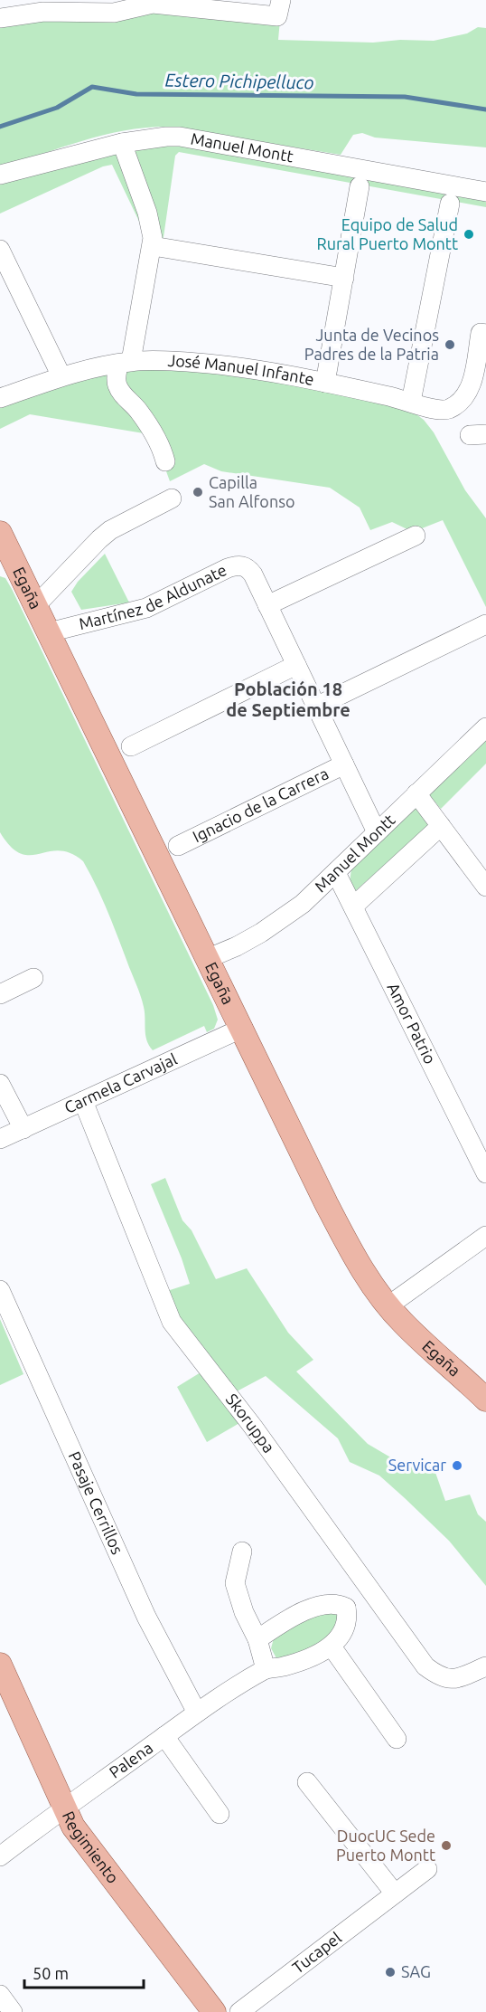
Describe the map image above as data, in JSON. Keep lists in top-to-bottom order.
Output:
{
  "streets": {
    "main road": ["Egaña", "Regimiento"],
    "street": [
      "Manuel Montt",
      "José Manuel Infante",
      "Martínez de Aldunate",
      "Ignacio de la Carrera",
      "Amor Patrio",
      "Carmela Carvajal",
      "Skoruppa",
      "Pasaje Cerrillos",
      "Palena",
      "Tucapel"
    ]
  },
  "crossings": [
    ["Manuel Montt", "Egaña"],
    ["Manuel Montt", "Amor Patrio"],
    ["Egaña", "Martínez de Aldunate"],
    ["Egaña", "Carmela Carvajal"],
    ["Carmela Carvajal", "Skoruppa"],
    ["Pasaje Cerrillos", "Palena"],
    ["Palena", "Regimiento"]
  ],
  "districts": ["Población 18 de Septiembre"],
  "water": ["Estero Pichipelluco"],
  "places": [
    "Equipo de Salud Rural Puerto Montt",
    "Junta de Vecinos Padres de la Patria",
    "Capilla San Alfonso",
    "Servicar",
    "DuocUC Sede Puerto Montt",
    "SAG"
  ],
  "scale_bar": "50 m"
}
